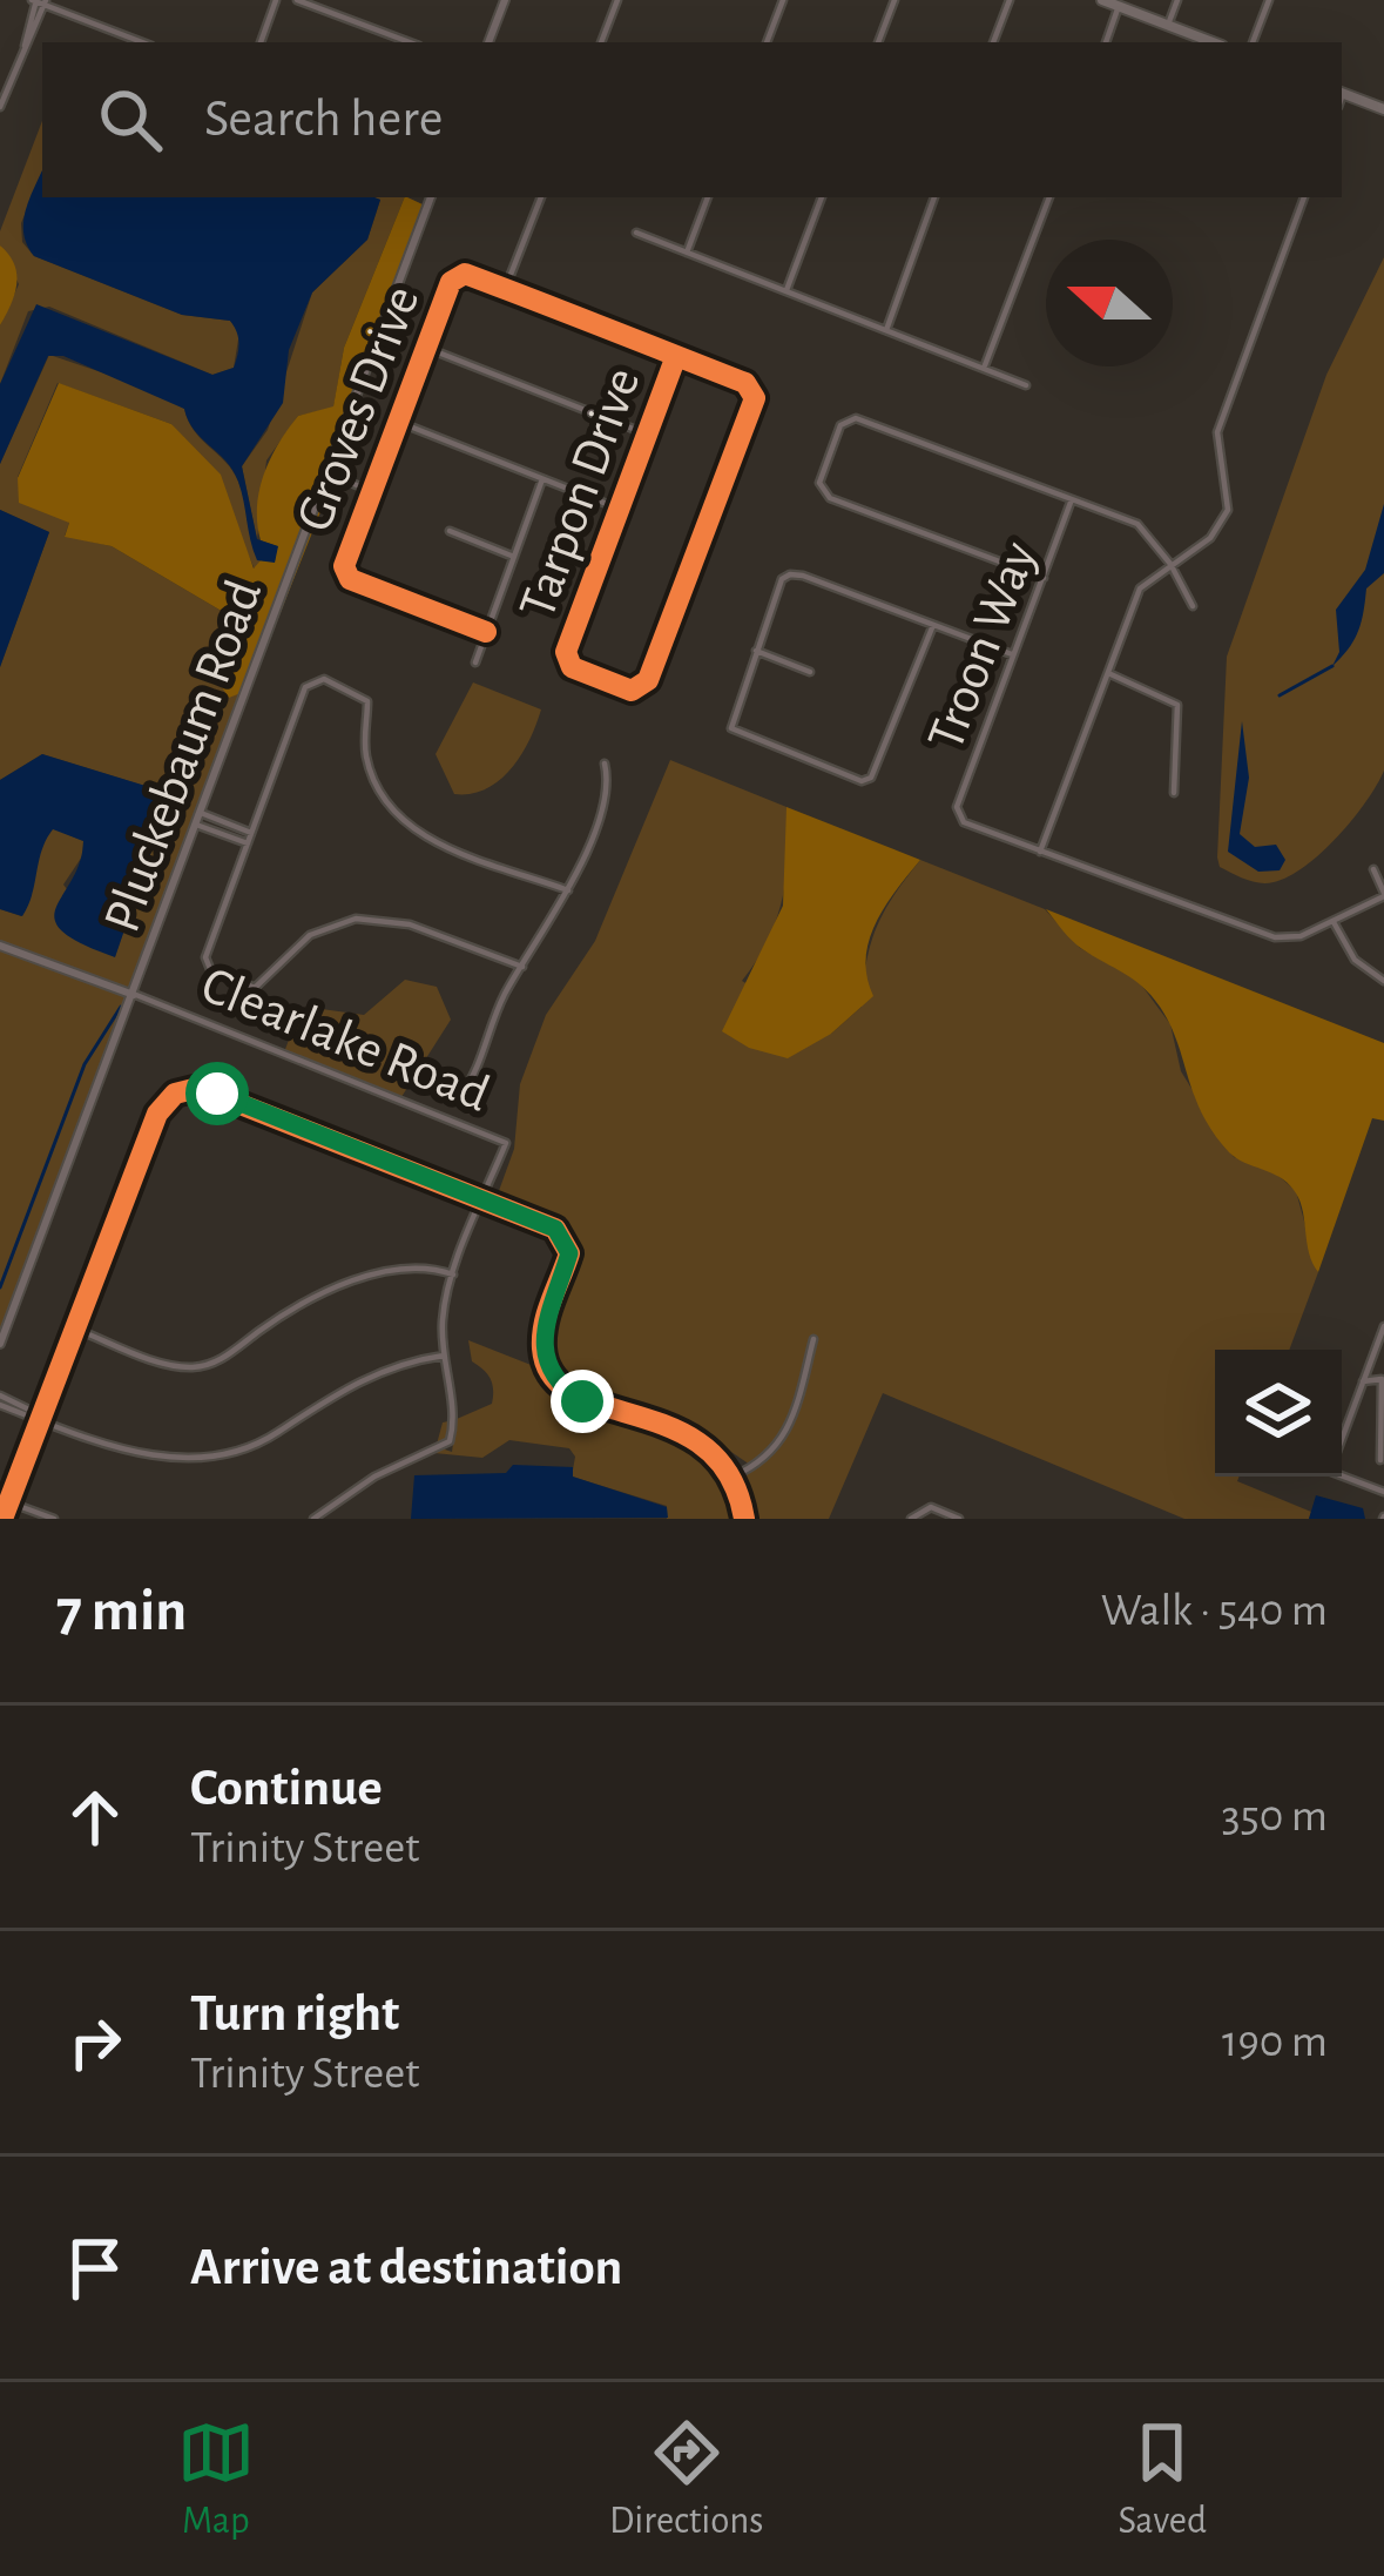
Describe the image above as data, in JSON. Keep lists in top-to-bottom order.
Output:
{
  "streets": {
    "street": [
      "Groves Drive",
      "Tarpon Drive",
      "Troon Way",
      "Pluckebaum Road",
      "Clearlake Road"
    ]
  },
  "crossings": [
    ["Pluckebaum Road", "Clearlake Road"]
  ],
  "north": "left",
  "page": {
    "search": "Search here",
    "heading": ["7 min", "Walk · 540 m"],
    "list": [
      ["Continue", "Trinity Street", "350 m"],
      ["Turn right", "Trinity Street", "190 m"],
      "Arrive at destination"
    ],
    "nav": ["Map", "Directions", "Saved"]
  }
}
